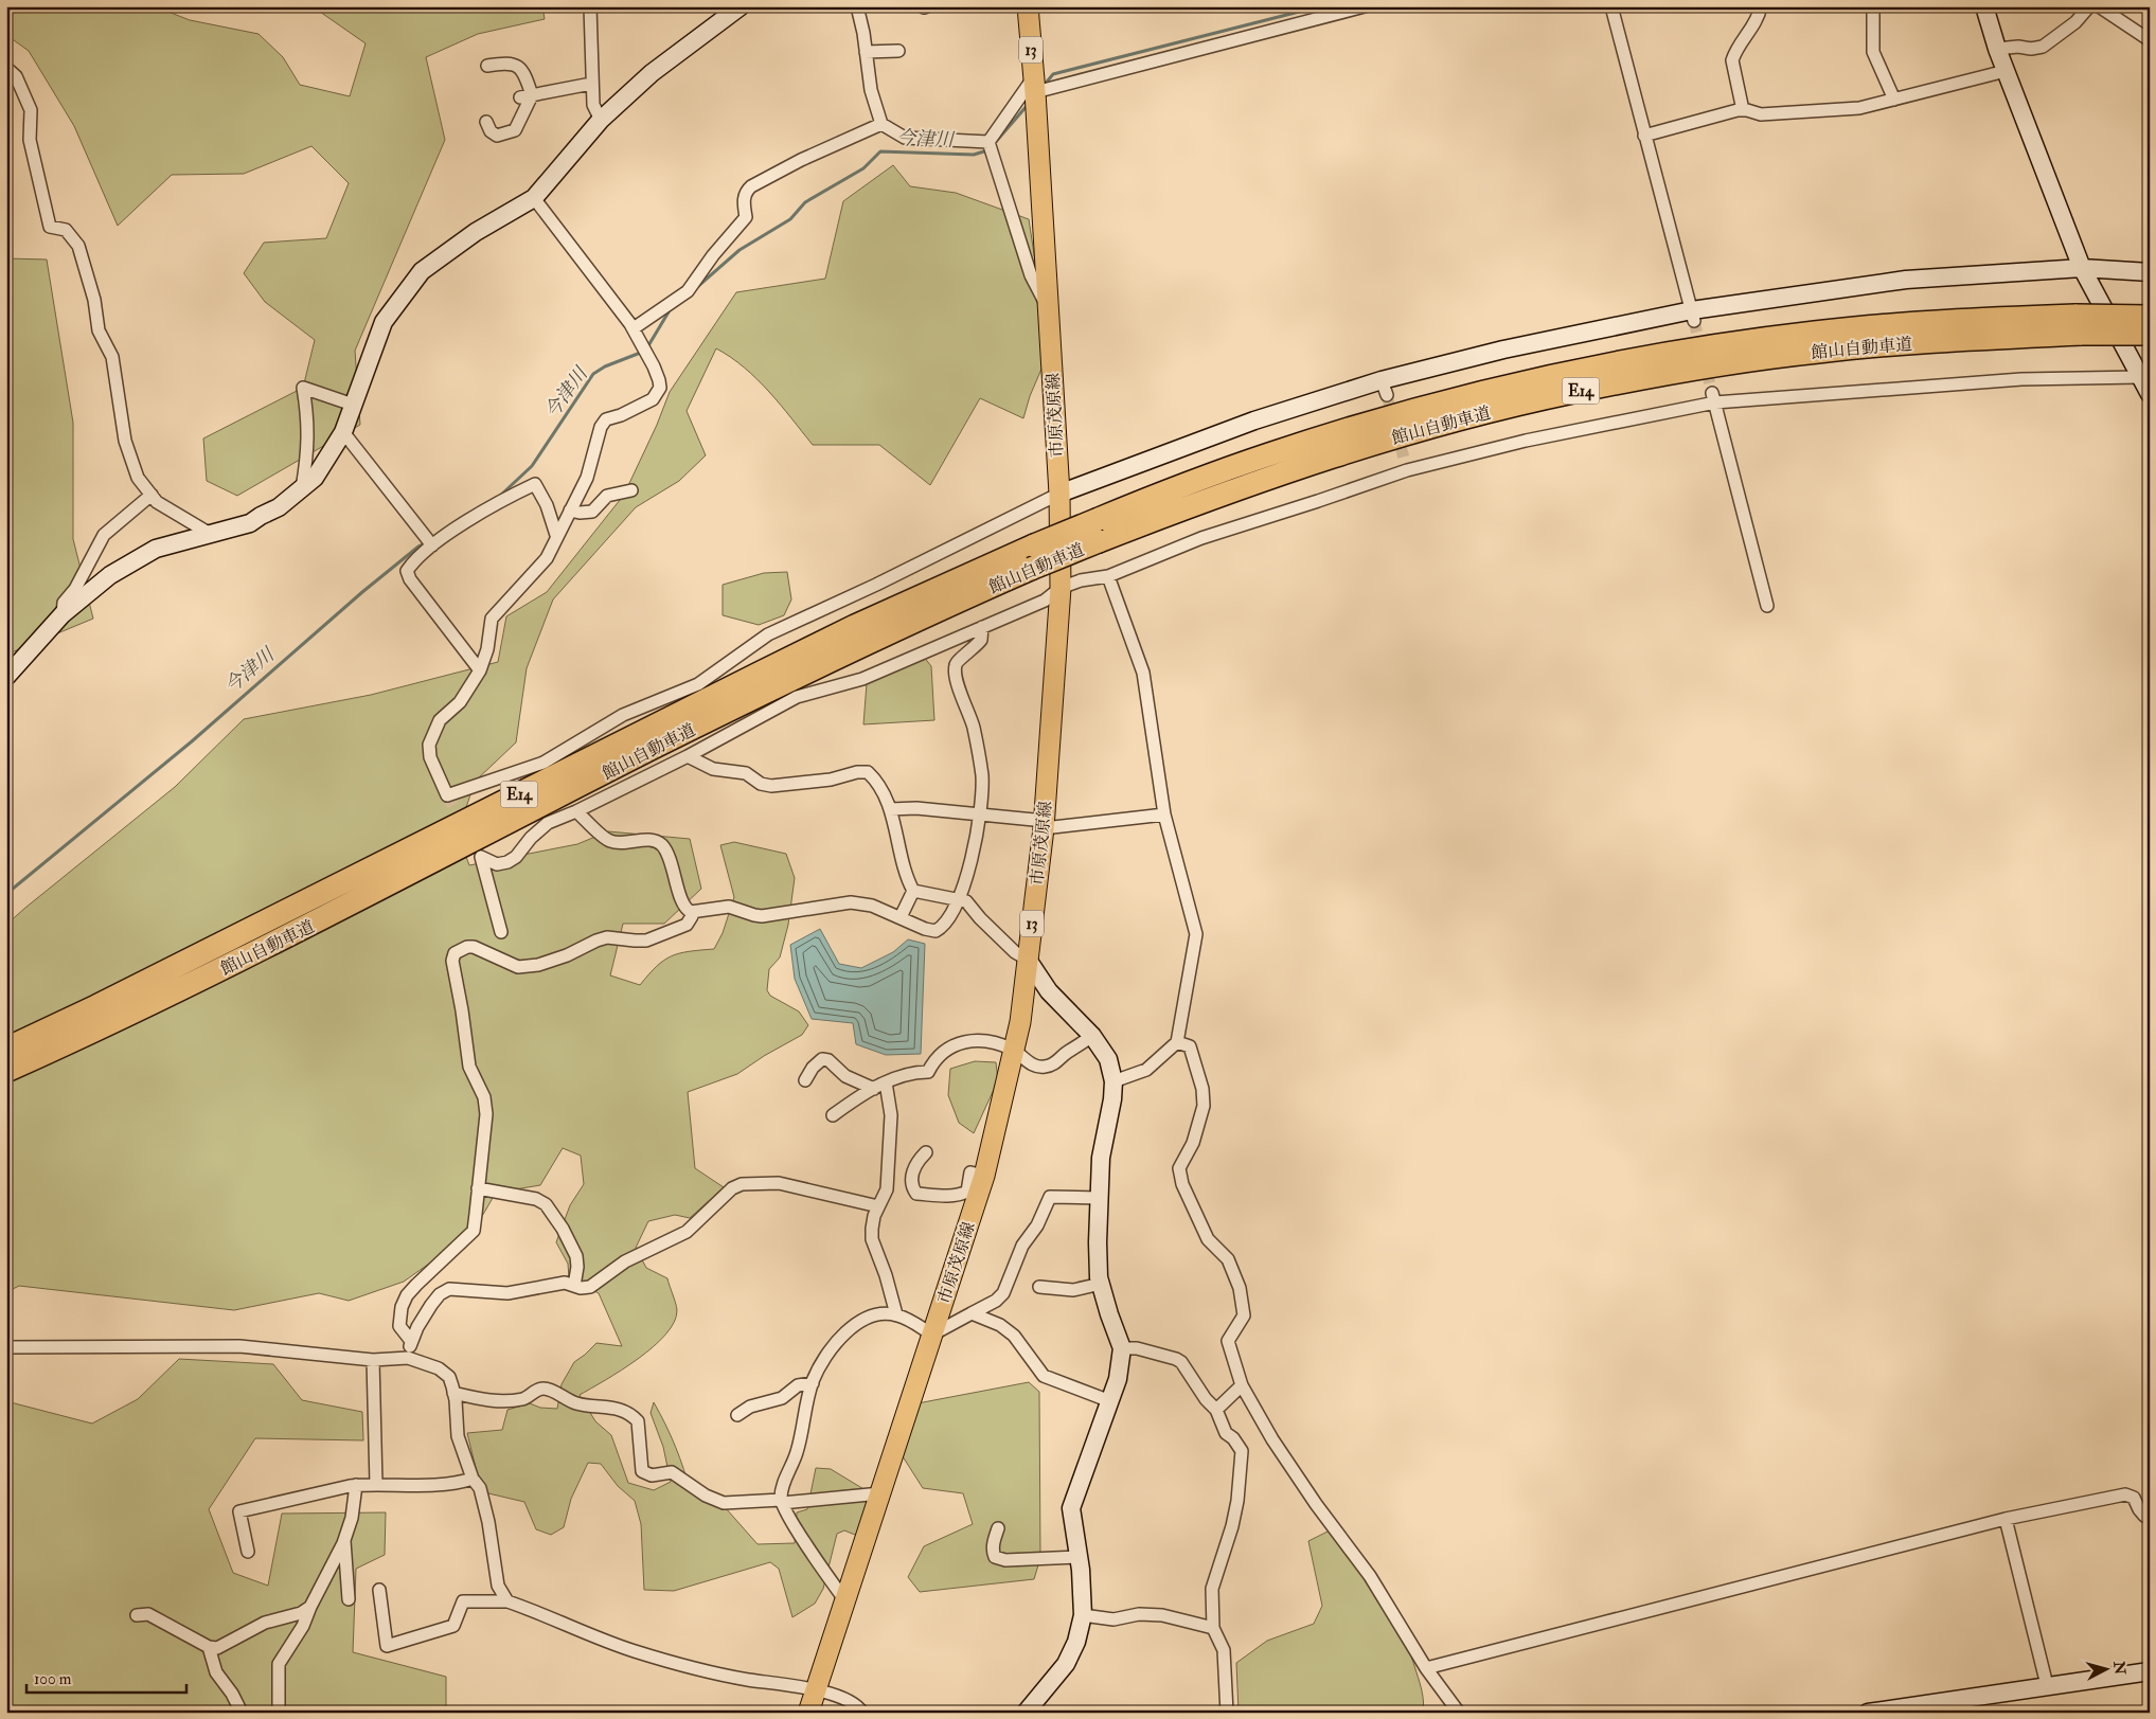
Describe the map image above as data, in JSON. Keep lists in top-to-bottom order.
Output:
{
  "streets": {
    "highway": ["館山自動車道", "E14"],
    "main road": ["13", "市原茂原線"]
  },
  "water": ["今津川"],
  "scale_bar": "100 m",
  "north": "right"
}
